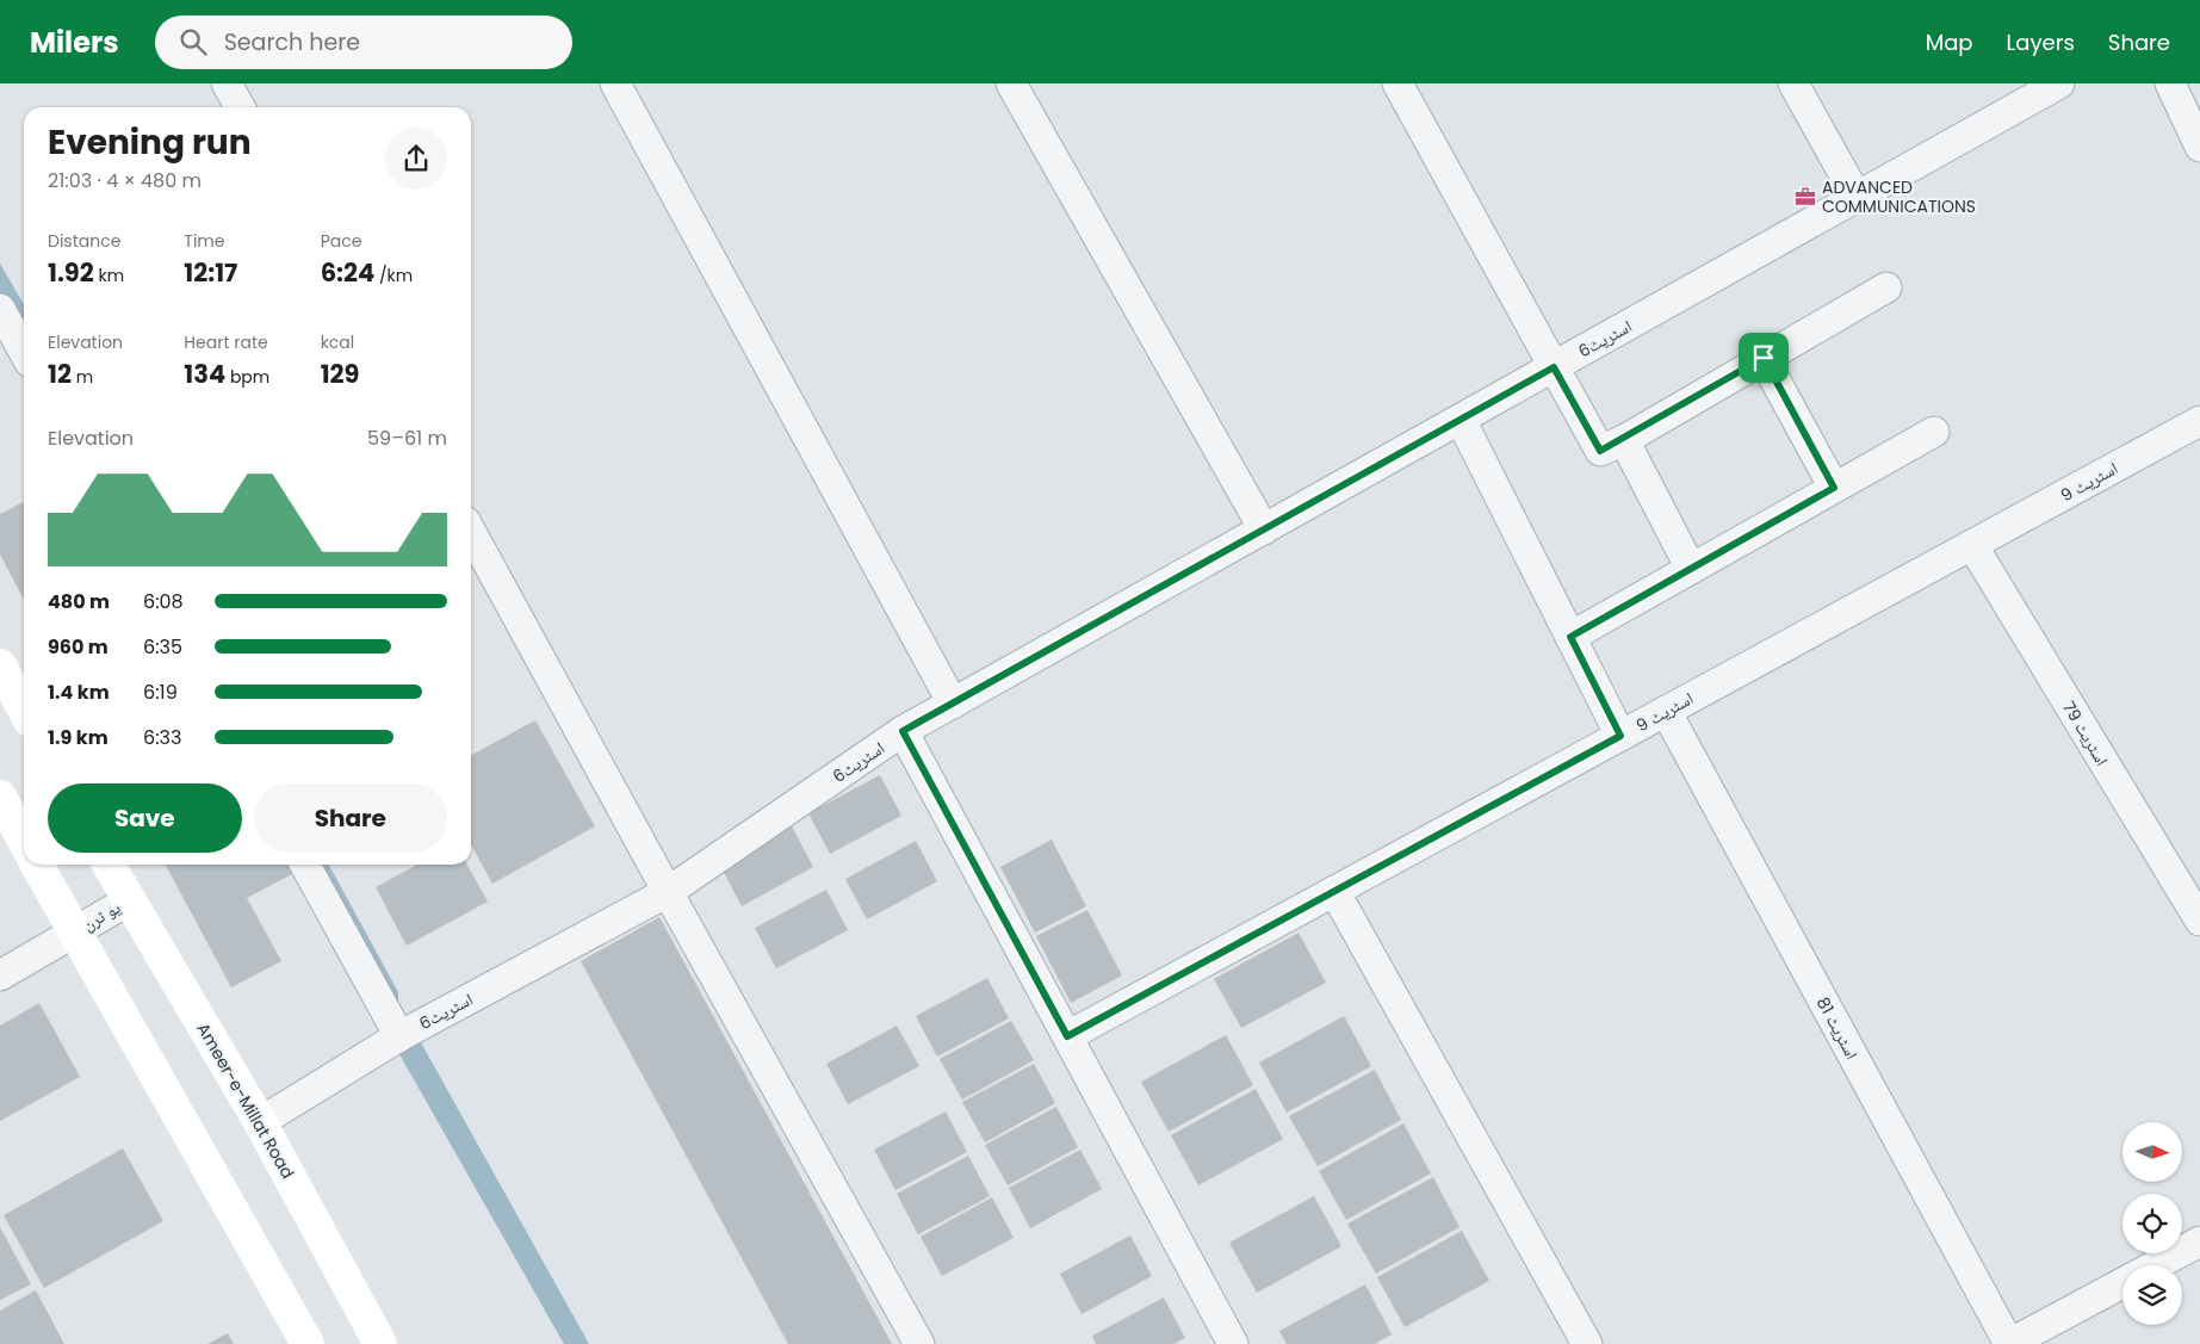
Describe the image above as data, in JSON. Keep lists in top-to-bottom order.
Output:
{
  "streets": {
    "main road": ["Ameer-e-Millat Road"],
    "street": [
      "اسٹریٹ6",
      "اسٹریٹ 9",
      "اسٹریٹ 79",
      "یو ٹرن",
      "اسٹریٹ 81"
    ]
  },
  "crossings": [
    ["اسٹریٹ6", "Ameer-e-Millat Road"],
    ["اسٹریٹ 9", "اسٹریٹ 79"],
    ["اسٹریٹ 9", "اسٹریٹ 81"],
    ["یو ٹرن", "Ameer-e-Millat Road"]
  ],
  "places": {
    "office": ["ADVANCED COMMUNICATIONS"]
  },
  "north": "right",
  "page": {
    "header": "Milers",
    "search": "Search here",
    "nav": ["Map", "Layers", "Share"],
    "heading": ["Evening run", "21:03 · 4 × 480 m"],
    "stats": [
      ["Distance", "1.92 km"],
      ["Time", "12:17"],
      ["Pace", "6:24 /km"],
      ["Elevation", "12 m"],
      ["Heart rate", "134 bpm"],
      ["kcal", "129"]
    ],
    "chart": ["Elevation", "59–61 m"],
    "list": [
      {
        "name": "480 m",
        "note": "6:08"
      },
      {
        "name": "960 m",
        "note": "6:35"
      },
      {
        "name": "1.4 km",
        "note": "6:19"
      },
      {
        "name": "1.9 km",
        "note": "6:33"
      }
    ],
    "buttons": ["Save", "Share"]
  }
}
